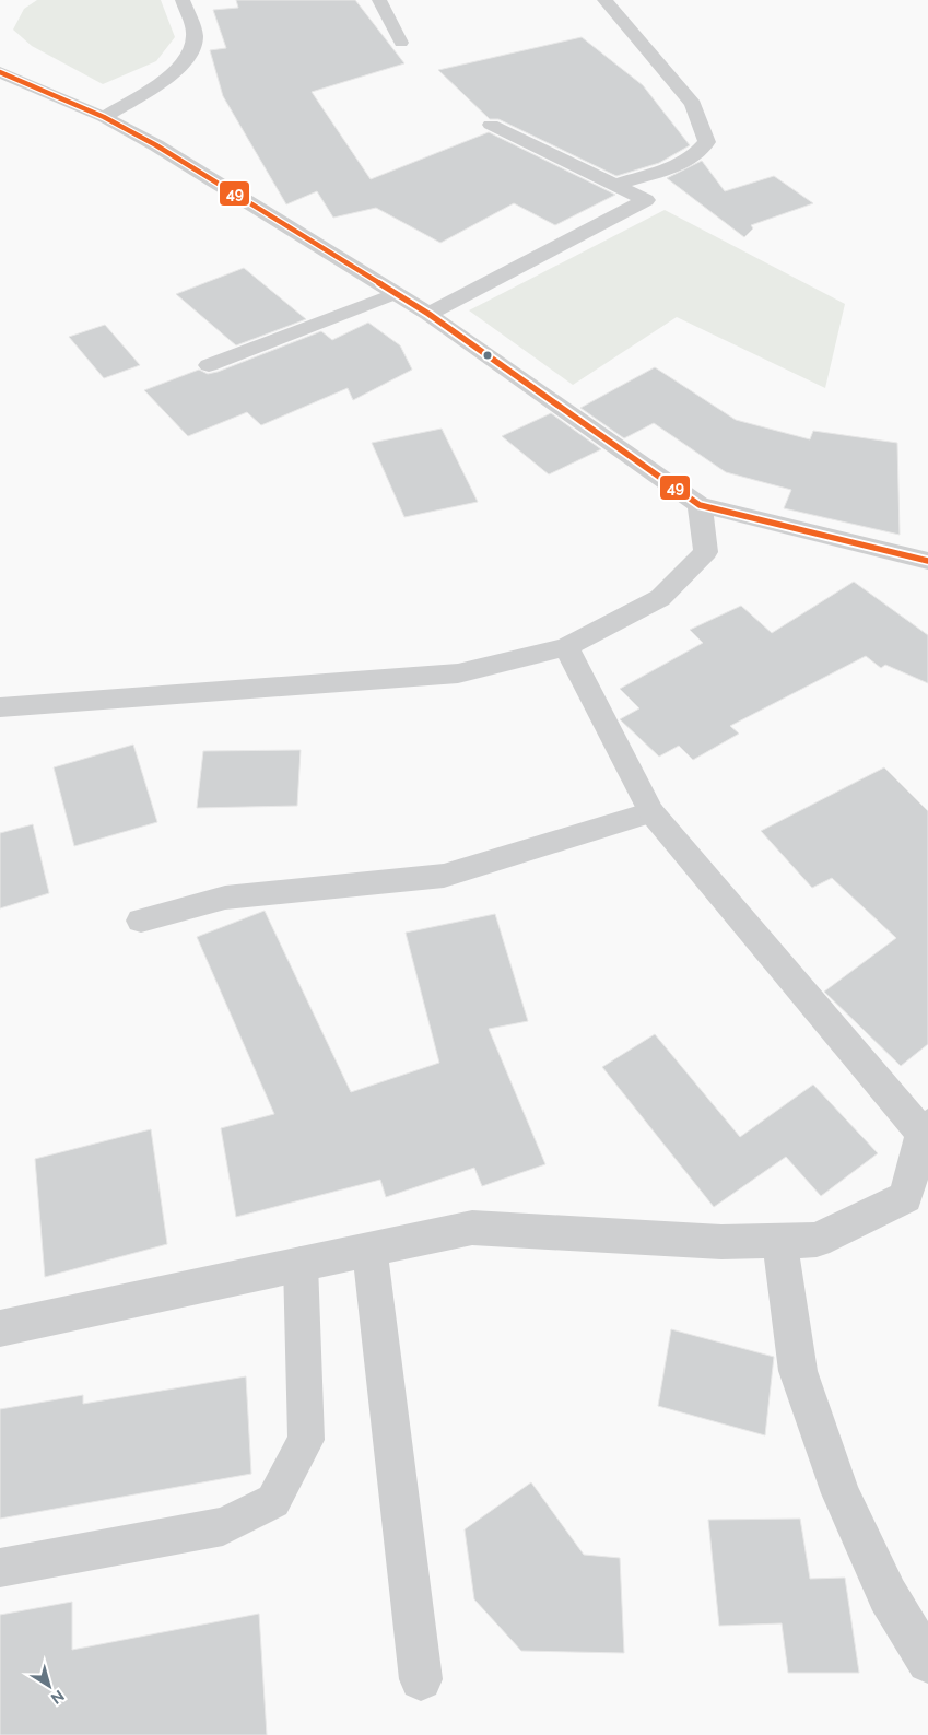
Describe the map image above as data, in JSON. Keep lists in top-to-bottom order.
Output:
{
  "lines": ["transit line 49"],
  "north": "bottom right"
}
